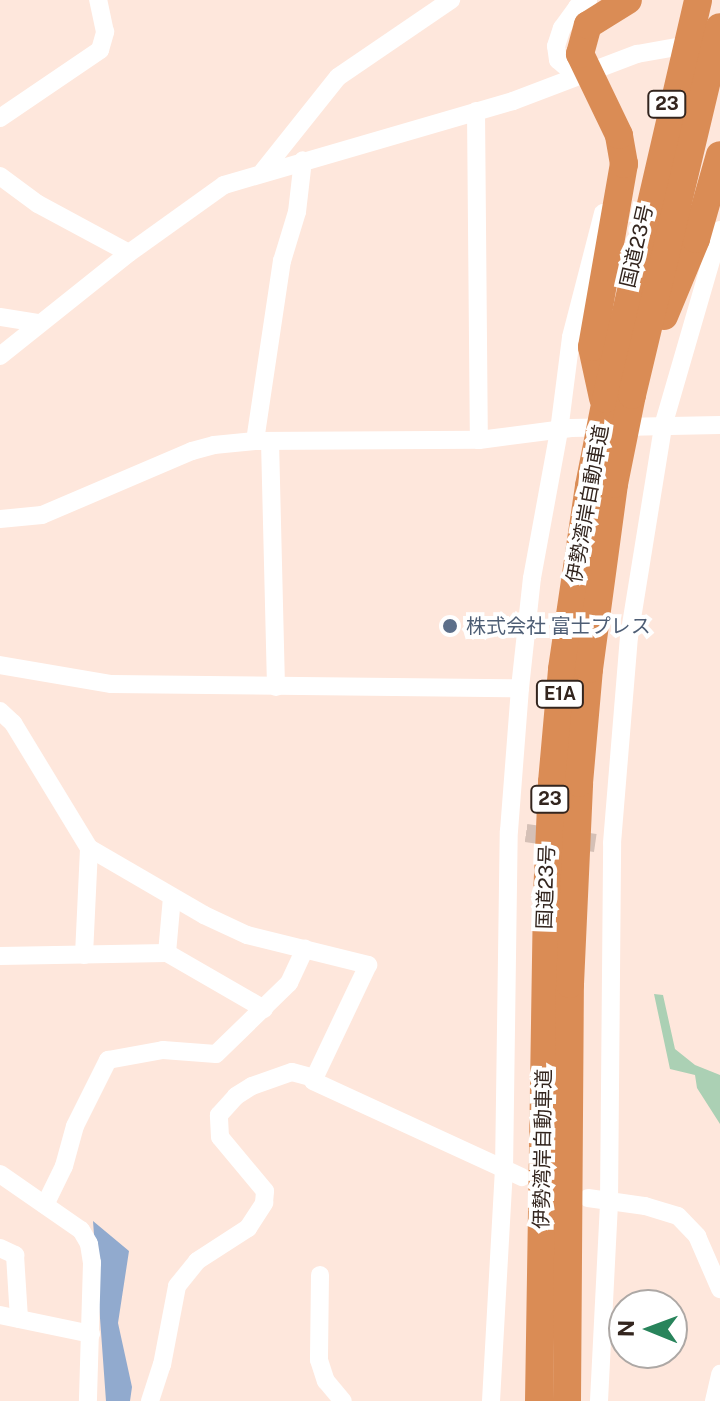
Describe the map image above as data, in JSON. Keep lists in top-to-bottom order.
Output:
{
  "streets": {
    "highway": [
      "23",
      "国道23号",
      "伊勢湾岸自動車道",
      "E1A"
    ]
  },
  "crossings": [
    ["国道23号", "伊勢湾岸自動車道"]
  ],
  "places": ["株式会社 富士プレス"],
  "north": "left"
}
